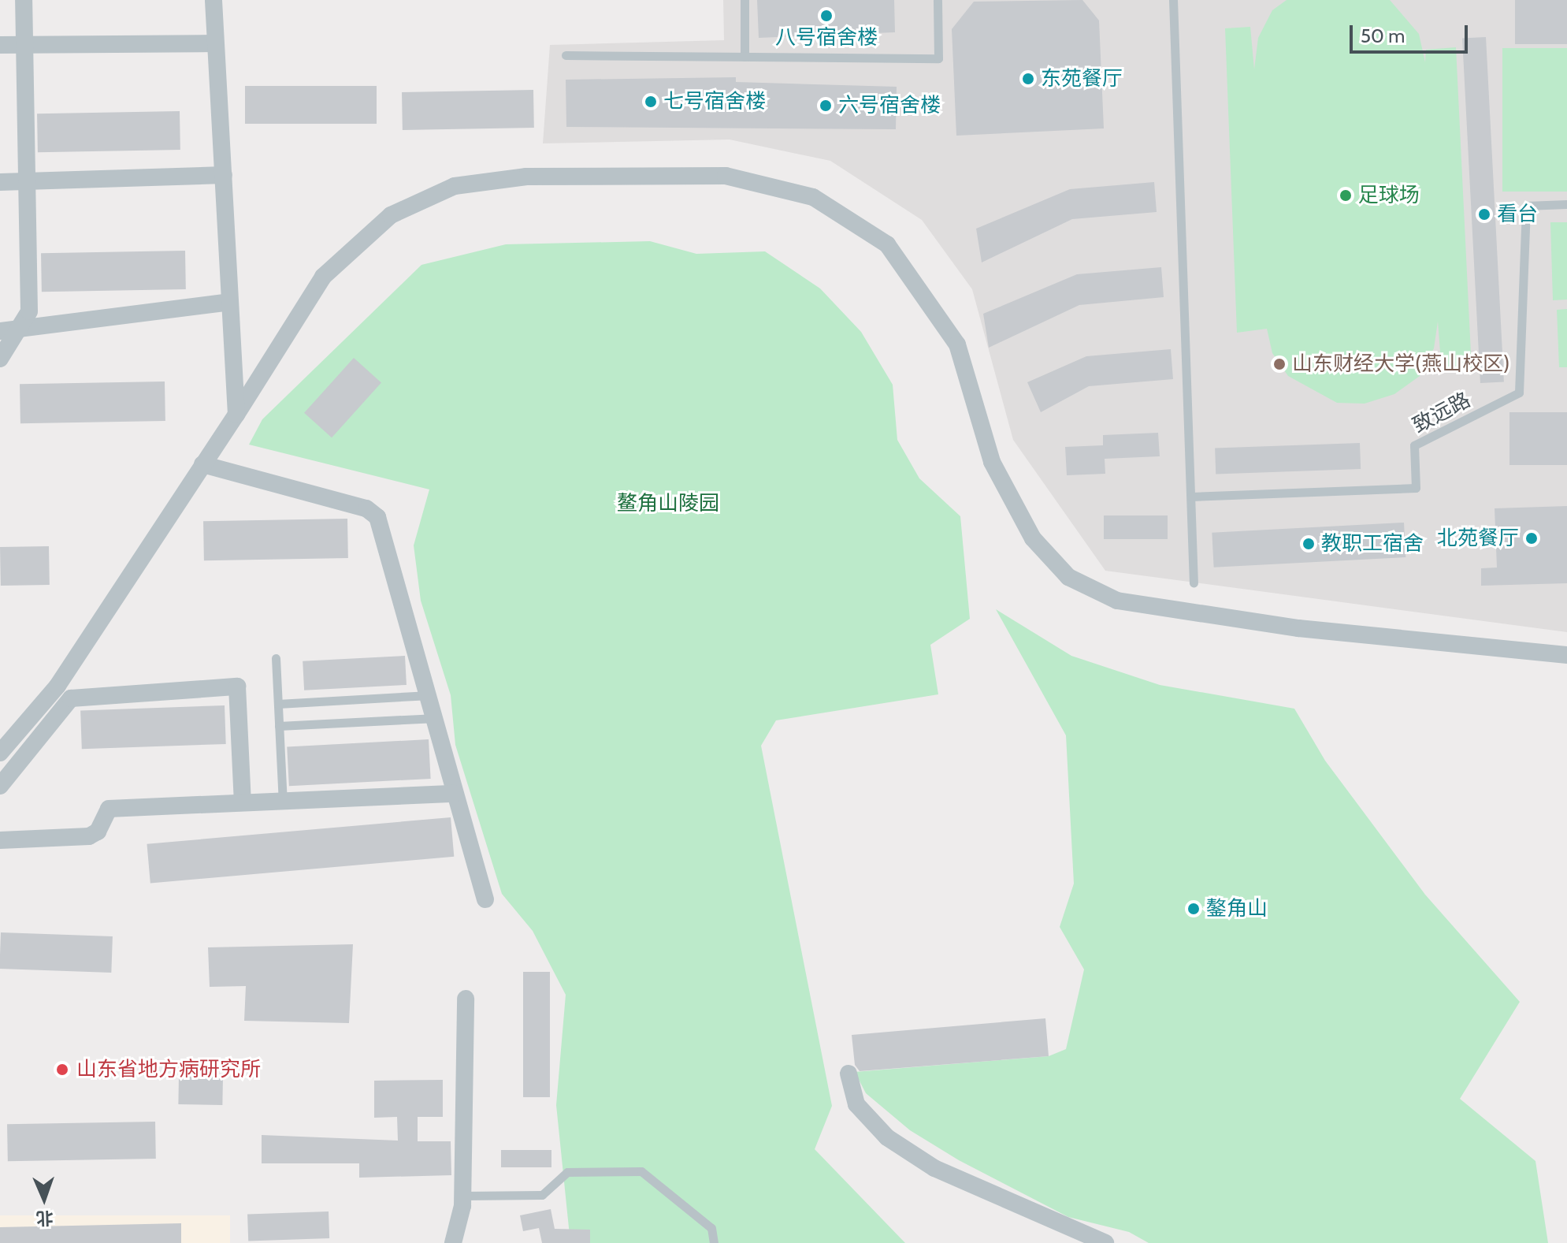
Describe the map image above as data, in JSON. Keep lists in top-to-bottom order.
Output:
{
  "streets": {
    "lane": ["致远路"]
  },
  "parks": ["鳌角山陵园"],
  "places": [
    "八号宿舍楼",
    "东苑餐厅",
    "七号宿舍楼",
    "六号宿舍楼",
    "足球场",
    "看台",
    "山东财经大学(燕山校区)",
    "北苑餐厅",
    "教职工宿舍",
    "鏊角山",
    "山东省地方病研究所"
  ],
  "scale_bar": "50 m",
  "north": "bottom"
}
